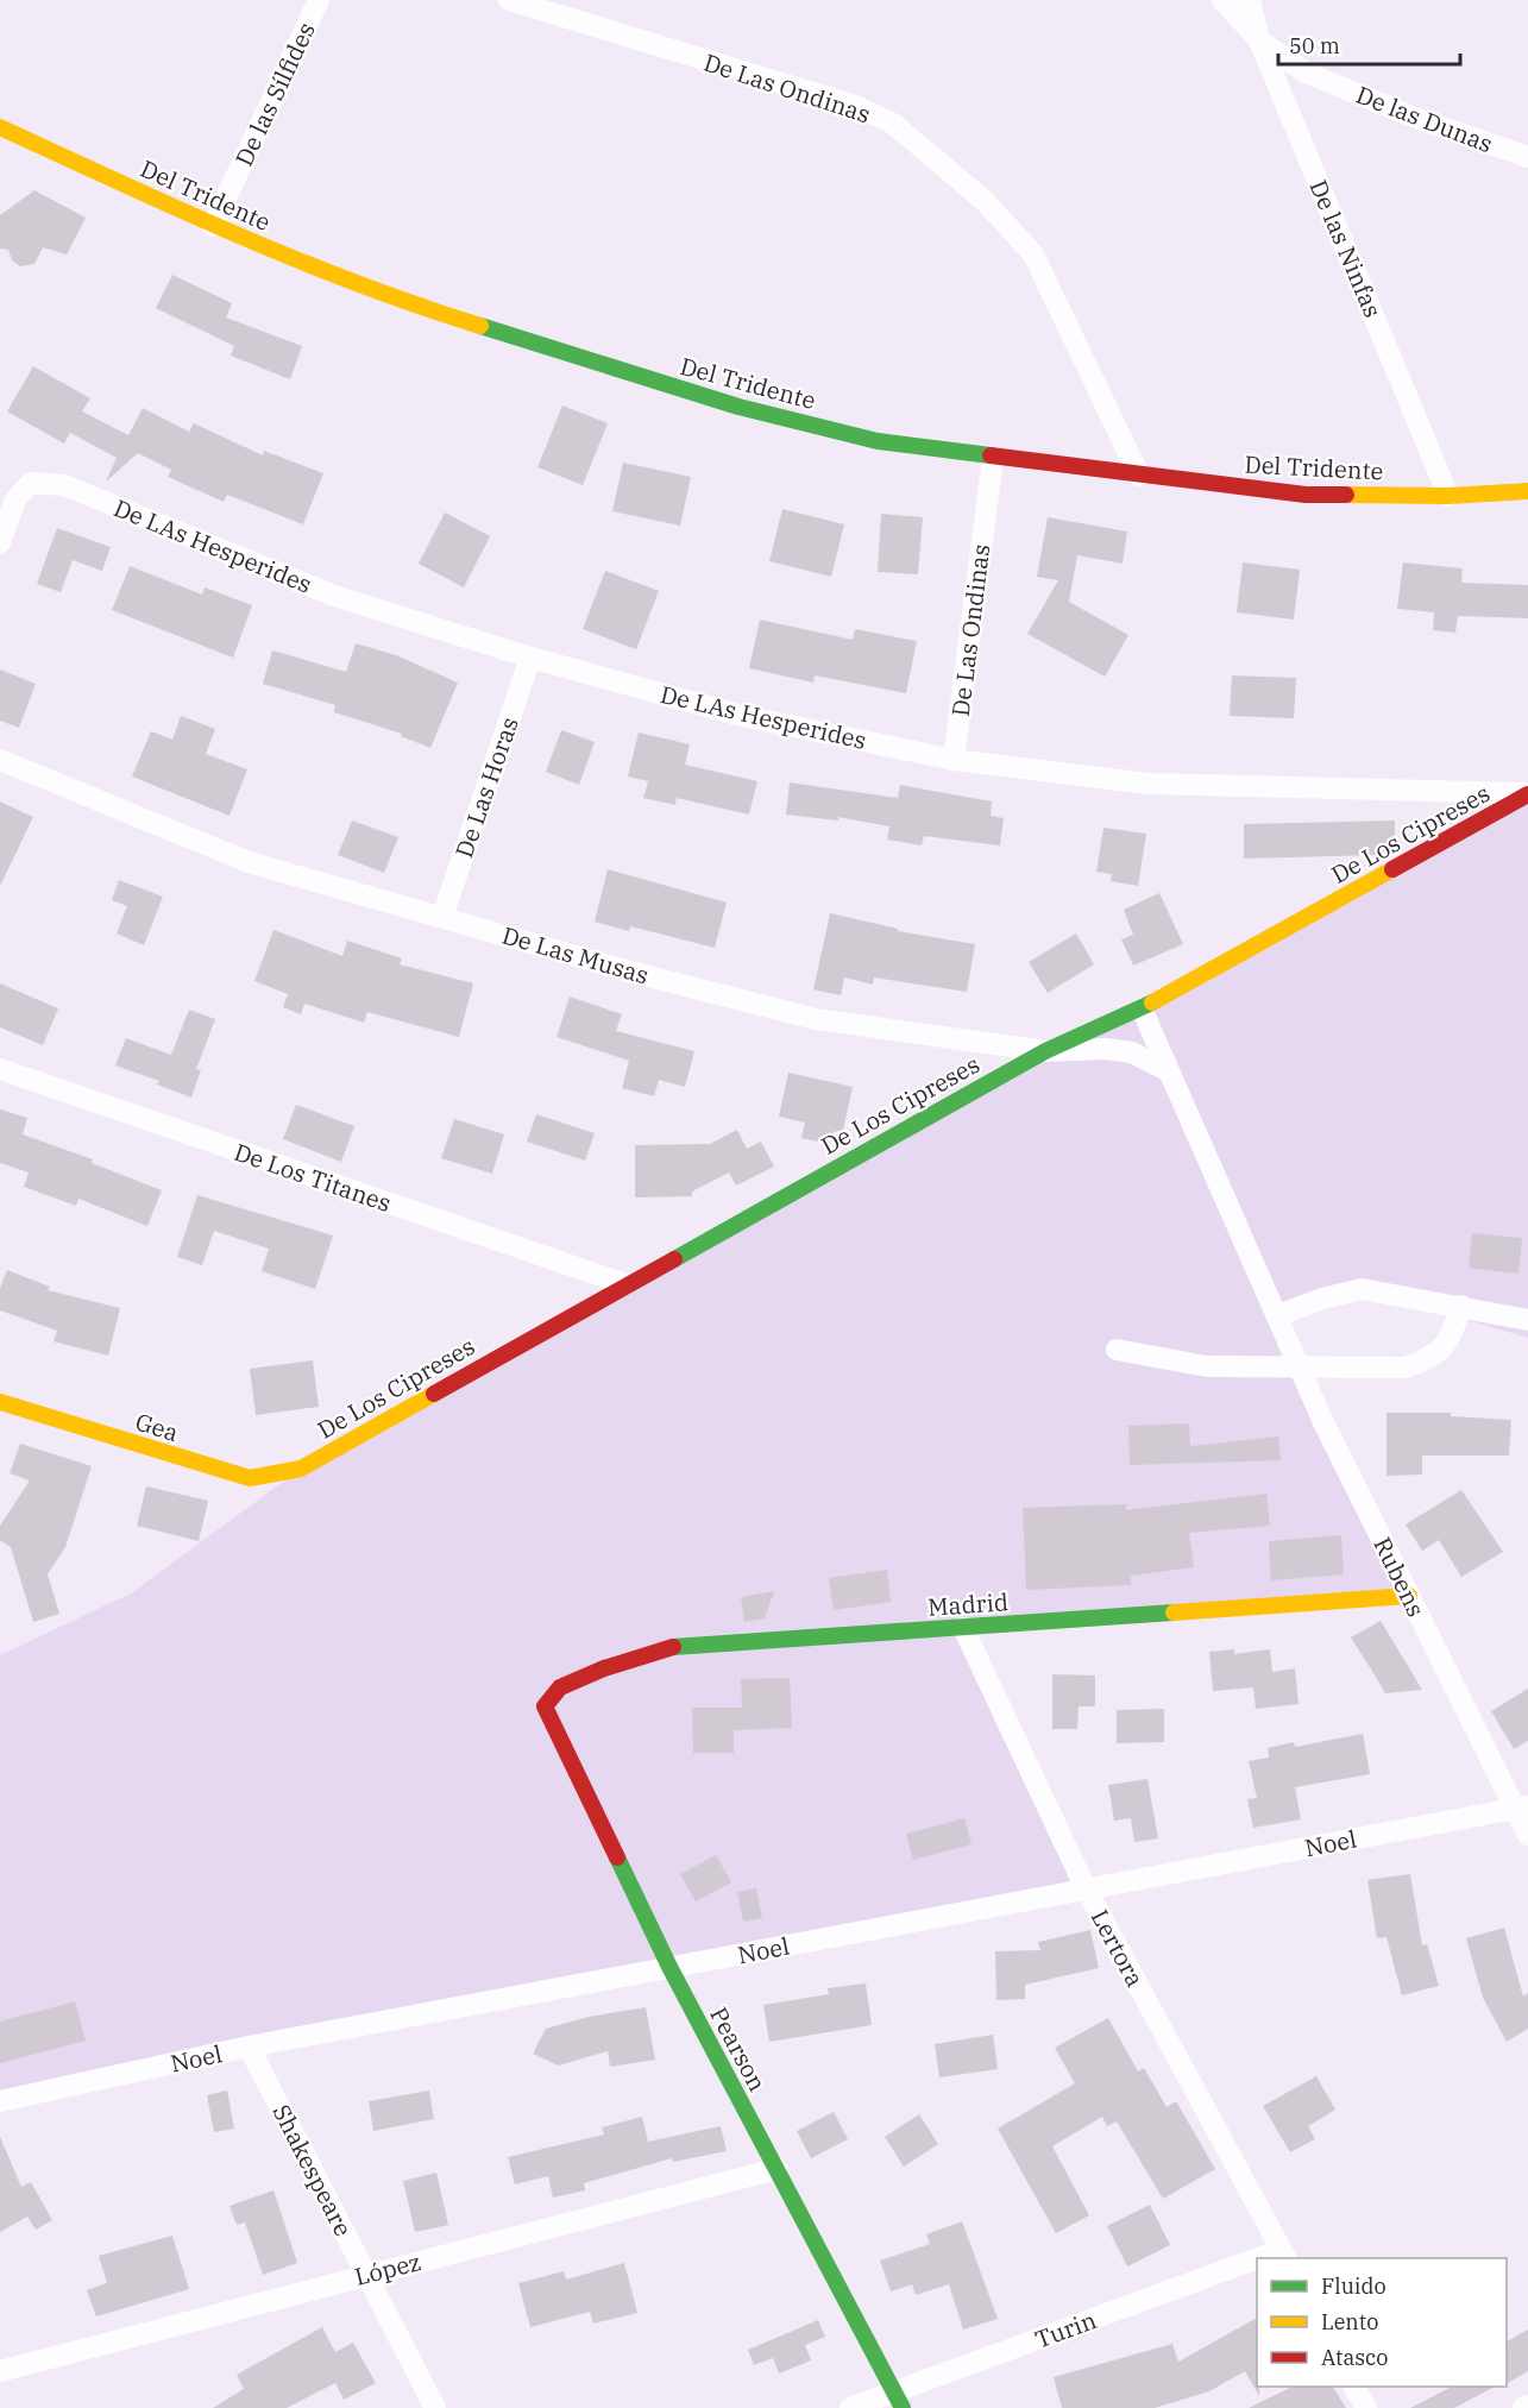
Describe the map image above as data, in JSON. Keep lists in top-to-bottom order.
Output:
{
  "streets": {
    "street": [
      "De Las Ondinas",
      "De las Sílfides",
      "De las Dunas",
      "Del Tridente",
      "De las Ninfas",
      "De LAs Hesperides",
      "De Las Horas",
      "De Los Cipreses",
      "De Las Musas",
      "De Los Titanes",
      "Gea",
      "Rubens",
      "Madrid",
      "Noel",
      "Lertora",
      "Pearson",
      "Shakespeare",
      "López",
      "Turin"
    ]
  },
  "crossings": [
    ["De Las Ondinas", "Del Tridente"],
    ["De Las Ondinas", "De LAs Hesperides"],
    ["De las Sílfides", "Del Tridente"],
    ["De las Dunas", "De las Ninfas"],
    ["Del Tridente", "De las Ninfas"],
    ["De LAs Hesperides", "De Las Horas"],
    ["De LAs Hesperides", "De Los Cipreses"],
    ["De Las Horas", "De Las Musas"],
    ["De Los Cipreses", "De Las Musas"],
    ["De Los Cipreses", "De Los Titanes"],
    ["De Los Cipreses", "Gea"],
    ["De Los Cipreses", "Rubens"],
    ["De Las Musas", "Rubens"],
    ["Rubens", "Madrid"],
    ["Rubens", "Noel"],
    ["Madrid", "Lertora"],
    ["Madrid", "Pearson"],
    ["Noel", "Lertora"],
    ["Noel", "Pearson"],
    ["Noel", "Shakespeare"],
    ["Pearson", "López"],
    ["Pearson", "Turin"],
    ["Shakespeare", "López"]
  ],
  "legend": ["Fluido", "Lento", "Atasco"],
  "scale_bar": "50 m"
}
